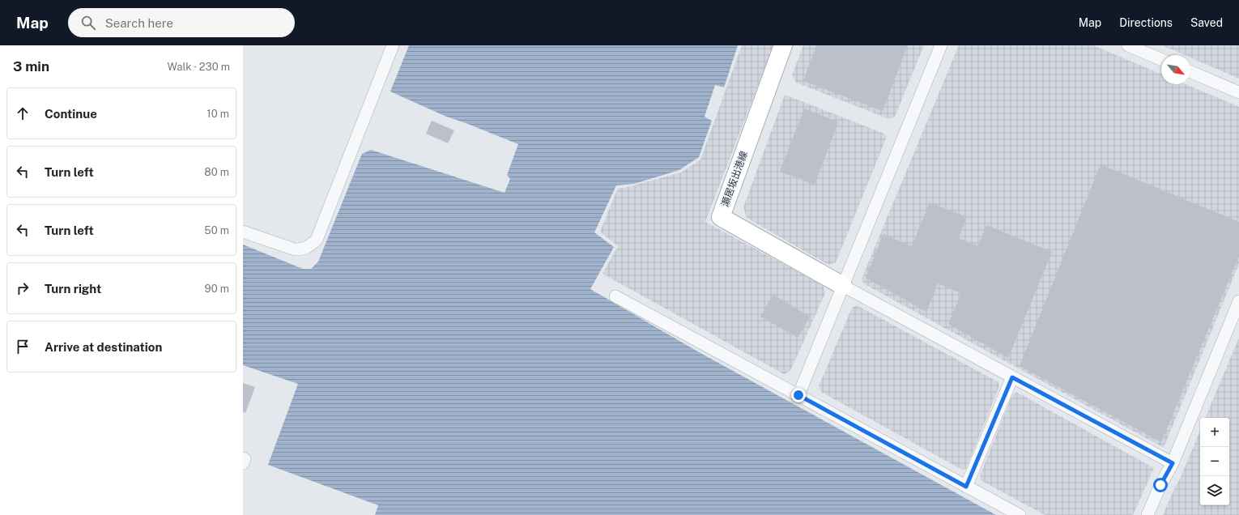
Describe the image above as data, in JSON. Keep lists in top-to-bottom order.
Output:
{
  "streets": {
    "main road": ["瀬居坂出港線"]
  },
  "north": "bottom right",
  "page": {
    "header": "Map",
    "search": "Search here",
    "nav": ["Map", "Directions", "Saved"],
    "heading": ["3 min", "Walk · 230 m"],
    "list": [
      ["Continue", "10 m"],
      ["Turn left", "80 m"],
      ["Turn left", "50 m"],
      ["Turn right", "90 m"],
      "Arrive at destination"
    ],
    "map_buttons": ["+", "−"]
  }
}
